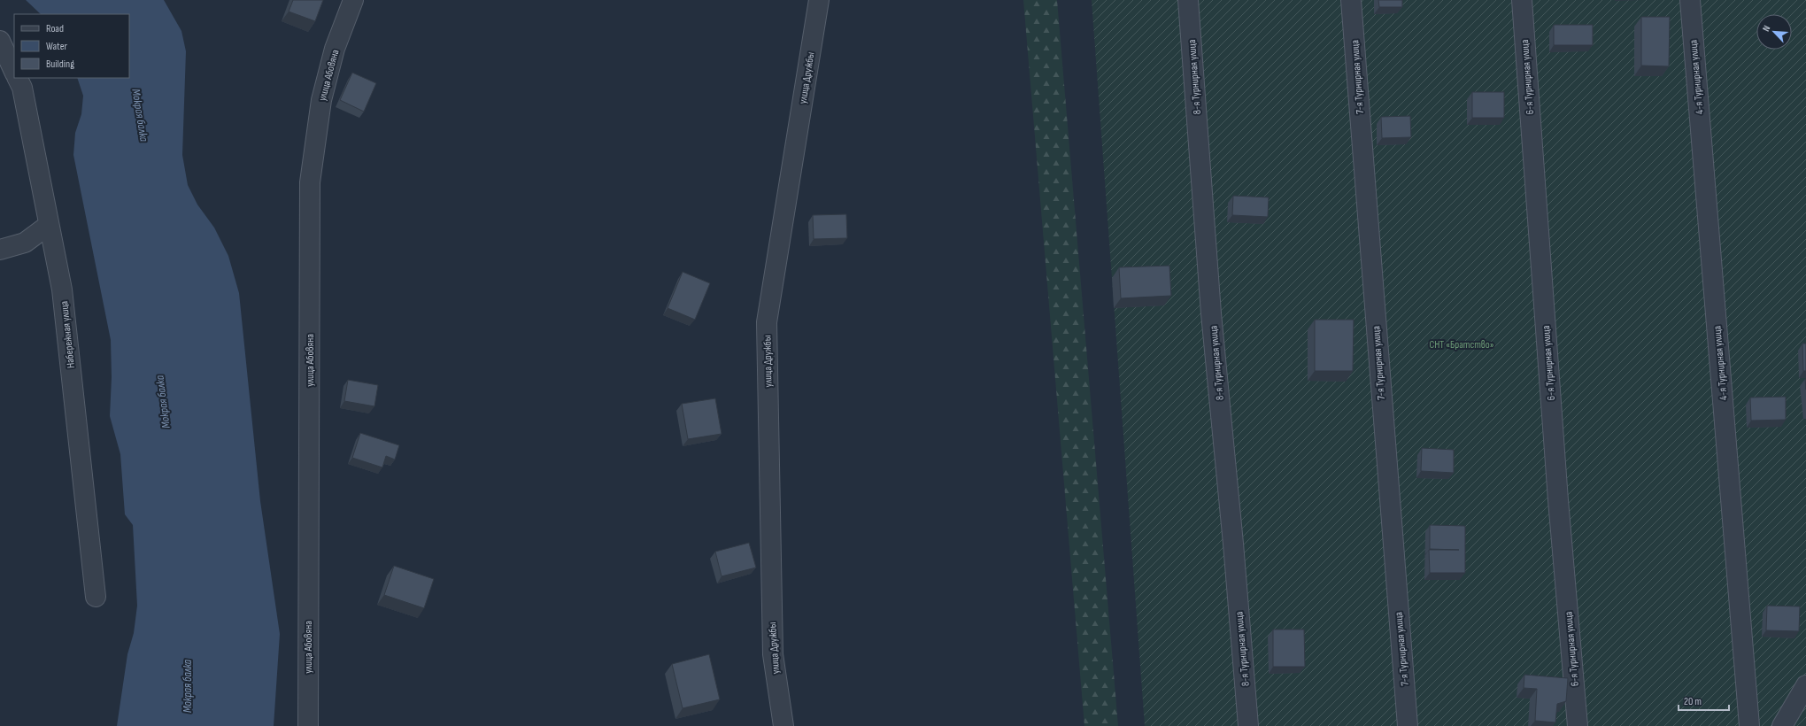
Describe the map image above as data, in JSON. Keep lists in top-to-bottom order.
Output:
{
  "streets": {
    "street": [
      "улица Абовяна",
      "8-я Турнирная улица",
      "7-я Турнирная улица",
      "6-я Турнирная улица",
      "4-я Турнирная улица",
      "улица Дружбы",
      "Набережная улица"
    ]
  },
  "water": ["Мокрая балка"],
  "parks": ["СНТ «Братство»"],
  "legend": ["Road", "Water", "Building"],
  "scale_bar": "20 m",
  "north": "top left"
}
